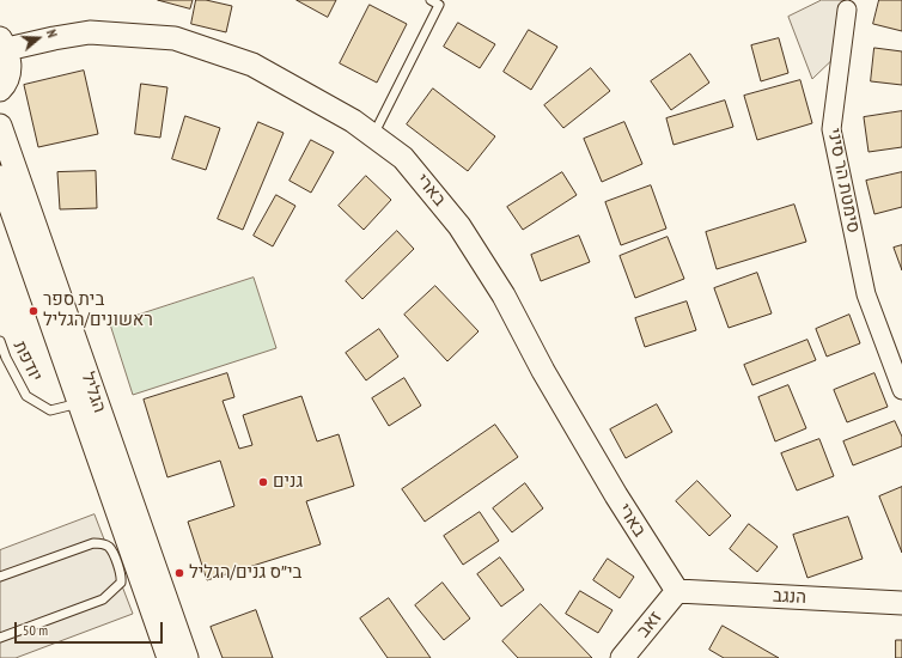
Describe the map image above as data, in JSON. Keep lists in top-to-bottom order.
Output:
{
  "streets": {
    "street": [
      "סימטת הר סיני",
      "בארי",
      "הגליל",
      "הנגב",
      "זאב"
    ],
    "lane": ["יודפת"]
  },
  "crossings": [
    ["בארי", "הנגב"],
    ["בארי", "זאב"],
    ["יודפת", "הגליל"],
    ["הנגב", "זאב"]
  ],
  "places": ["בית ספר ראשונים/הגליל", "גנים", "בי״ס גנים/הגליל"],
  "scale_bar": "50 m",
  "north": "right"
}
